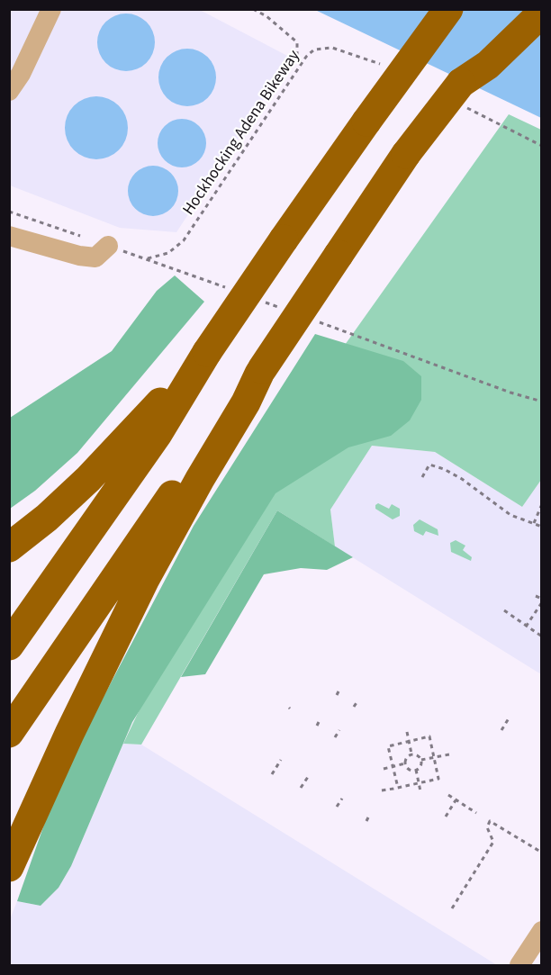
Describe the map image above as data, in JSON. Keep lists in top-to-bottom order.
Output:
{
  "streets": {
    "path": ["Hockhocking Adena Bikeway"]
  }
}
